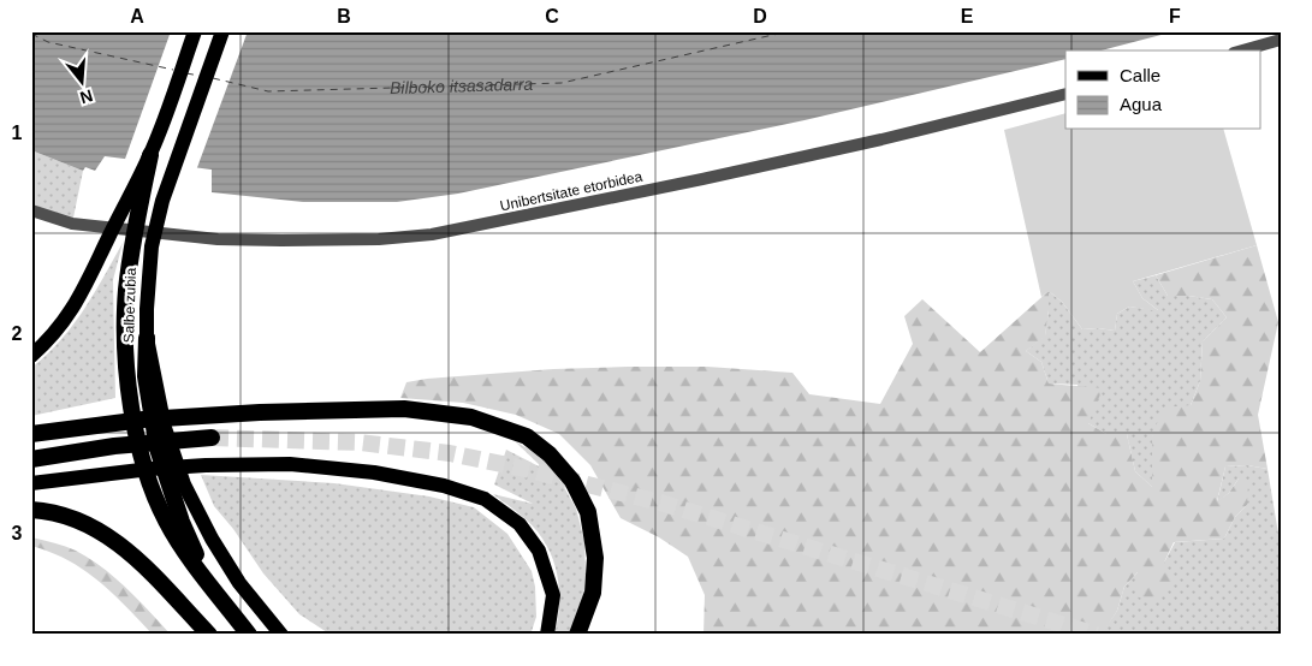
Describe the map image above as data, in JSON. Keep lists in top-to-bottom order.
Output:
{
  "streets": {
    "highway": ["Salbe zubia"],
    "street": ["Unibertsitate etorbidea"]
  },
  "water": ["Bilboko itsasadarra"],
  "legend": ["Calle", "Agua"],
  "north": "bottom",
  "grid": {
    "columns": [
      "A",
      "B",
      "C",
      "D",
      "E",
      "F"
    ],
    "rows": ["1", "2", "3"]
  }
}
